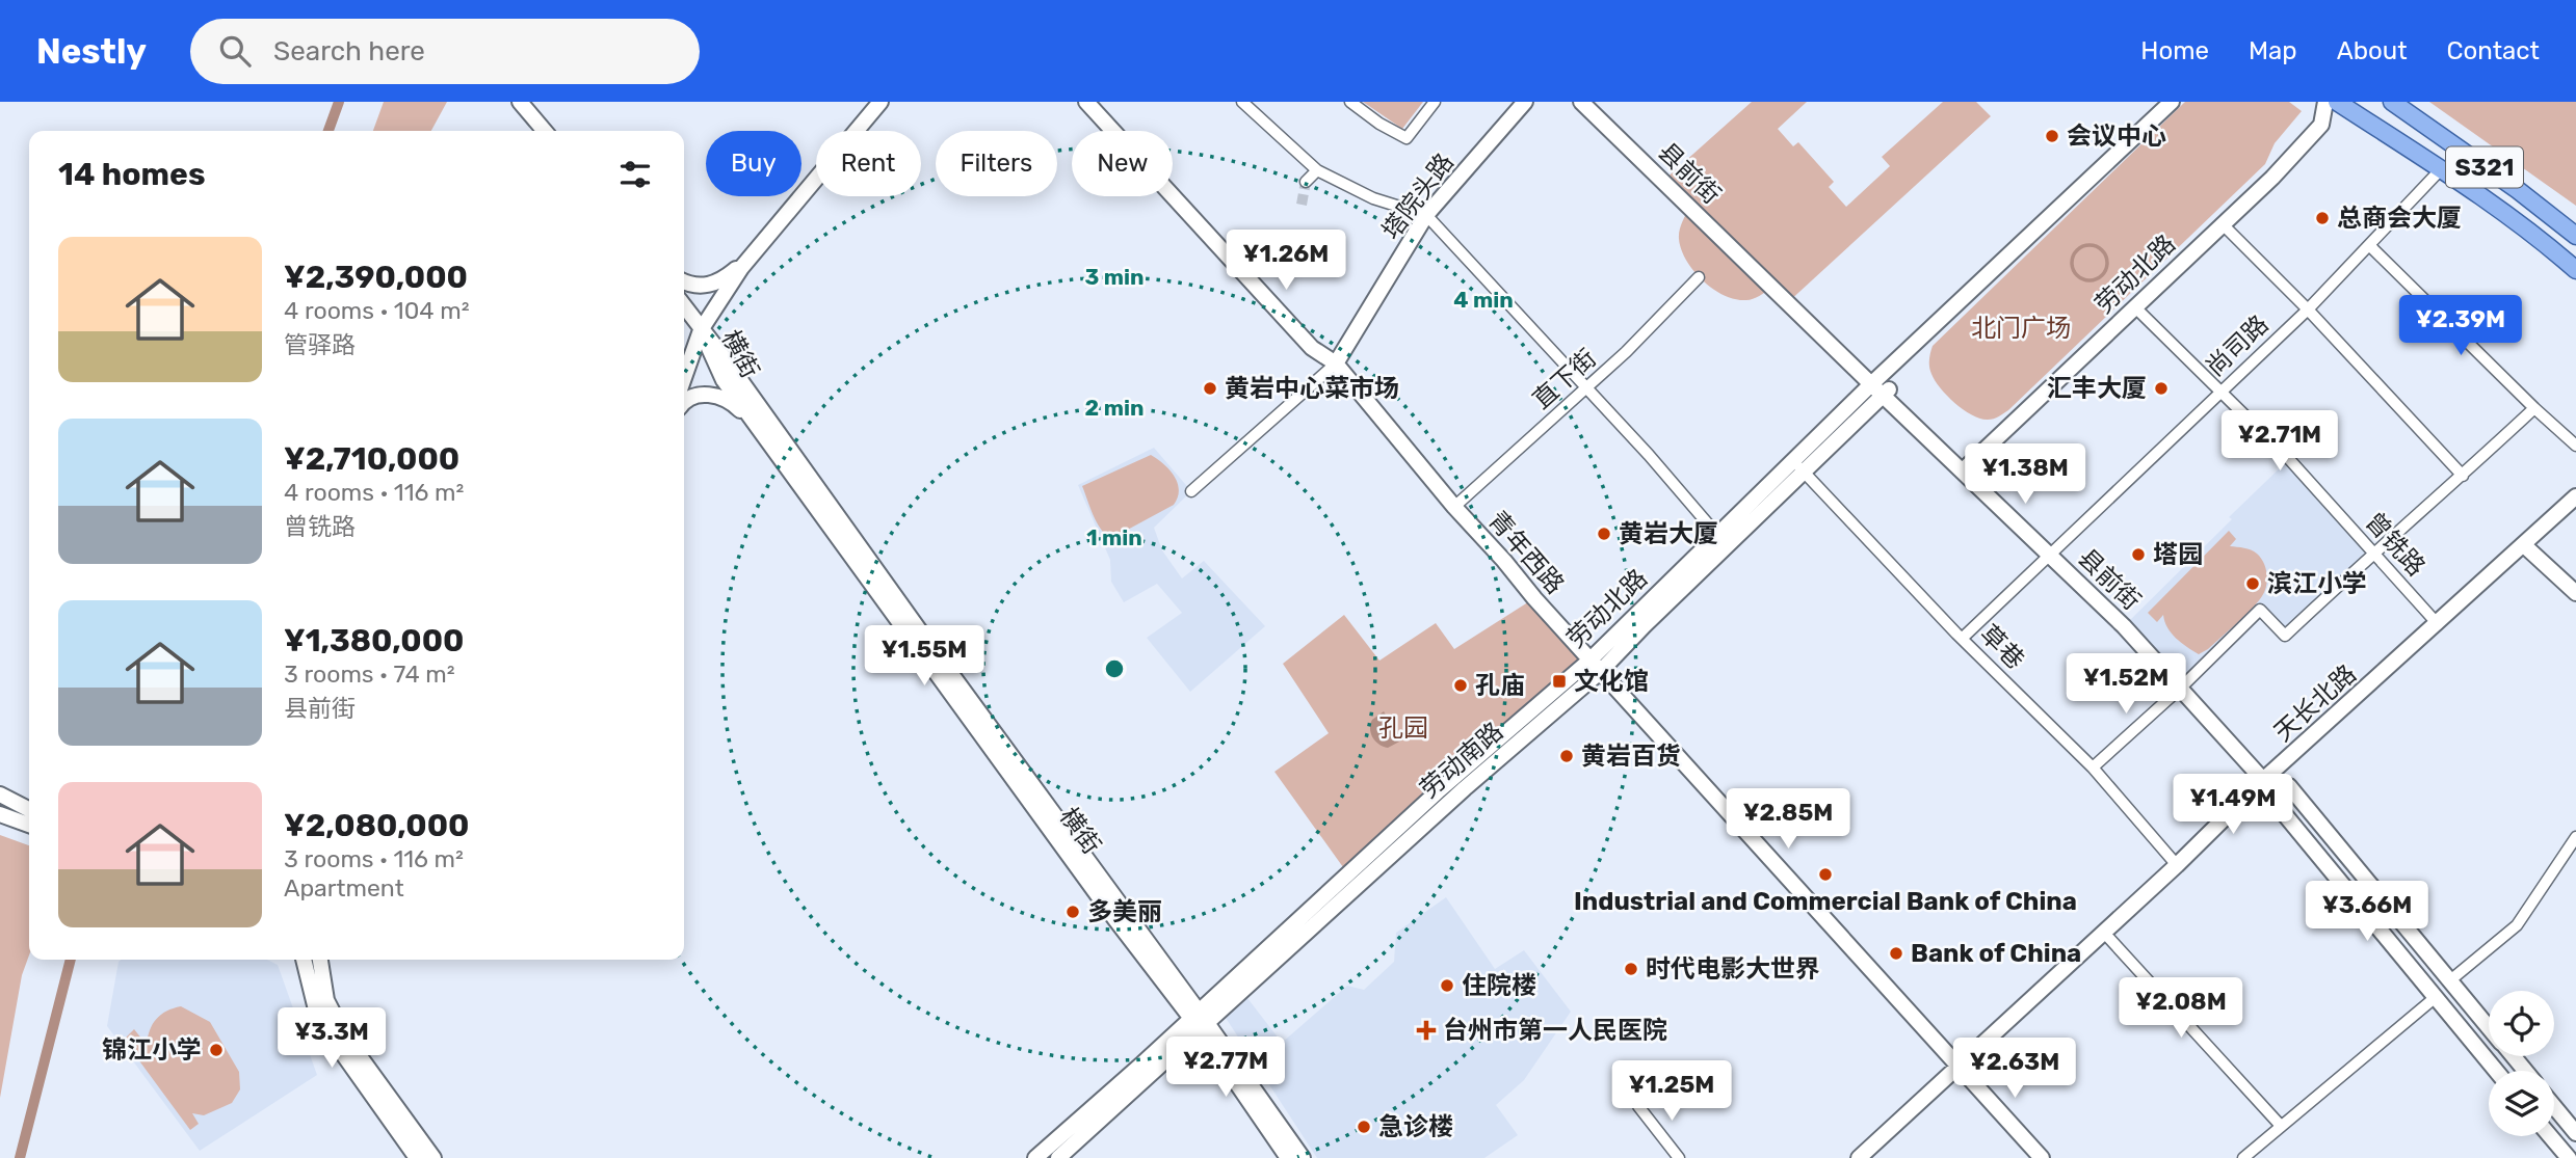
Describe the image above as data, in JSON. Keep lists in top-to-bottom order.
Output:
{
  "streets": {
    "main road": ["S321"],
    "street": [
      "县前街",
      "塔院头路",
      "劳动北路",
      "尚司路",
      "横街",
      "直下街",
      "曾铣路",
      "青年西路",
      "草巷",
      "天长北路",
      "劳动南路"
    ]
  },
  "crossings": [
    ["S321", "尚司路"],
    ["县前街", "劳动北路"],
    ["县前街", "尚司路"],
    ["县前街", "天长北路"],
    ["塔院头路", "青年西路"],
    ["劳动北路", "横街"],
    ["劳动北路", "曾铣路"],
    ["劳动北路", "青年西路"],
    ["劳动北路", "草巷"],
    ["劳动北路", "劳动南路"],
    ["尚司路", "曾铣路"],
    ["尚司路", "草巷"],
    ["横街", "劳动南路"],
    ["直下街", "青年西路"],
    ["曾铣路", "天长北路"],
    ["青年西路", "天长北路"],
    ["青年西路", "劳动南路"],
    ["草巷", "天长北路"],
    ["草巷", "劳动南路"]
  ],
  "parks": ["北门广场", "孔园"],
  "places": {
    "other": [
      "会议中心",
      "总商会大厦",
      "黄岩中心菜市场",
      "汇丰大厦",
      "黄岩大厦",
      "塔园",
      "滨江小学",
      "孔庙",
      "黄岩百货",
      "Industrial and Commercial Bank of China",
      "多美丽",
      "Bank of China",
      "时代电影大世界",
      "住院楼",
      "锦江小学",
      "急诊楼"
    ],
    "transit": ["文化馆"],
    "health": ["台州市第一人民医院"]
  },
  "page": {
    "header": "Nestly",
    "search": "Search here",
    "nav": [
      "Home",
      "Map",
      "About",
      "Contact"
    ],
    "chip": [
      "Buy",
      "Rent",
      "Filters",
      "New"
    ],
    "heading": "14 homes",
    "list": [
      {
        "name": "¥2,390,000",
        "note": "4 rooms · 104 m² · 管驿路"
      },
      {
        "name": "¥2,710,000",
        "note": "4 rooms · 116 m² · 曾铣路"
      },
      {
        "name": "¥1,380,000",
        "note": "3 rooms · 74 m² · 县前街"
      },
      {
        "name": "¥2,080,000",
        "note": "3 rooms · 116 m² · Apartment"
      }
    ],
    "price": [
      "¥1.26M",
      "¥2.39M",
      "¥2.71M",
      "¥1.38M",
      "¥1.55M",
      "¥1.52M",
      "¥1.49M",
      "¥2.85M",
      "¥3.66M",
      "¥2.08M",
      "¥3.3M",
      "¥2.77M",
      "¥2.63M",
      "¥1.25M"
    ]
  },
  "rings": [
    "3 min",
    "4 min",
    "2 min",
    "1 min"
  ]
}
